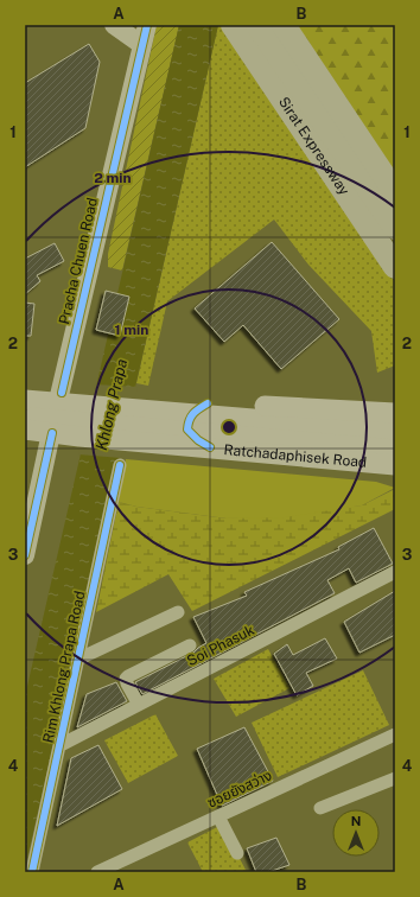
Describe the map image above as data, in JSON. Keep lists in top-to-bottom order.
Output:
{
  "streets": {
    "highway": ["Sirat Expressway"],
    "main road": ["Pracha Chuen Road", "Ratchadaphisek Road"],
    "street": ["Soi Phasuk", "Rim Khlong Prapa Road", "ซอยยังสว่าง"]
  },
  "crossings": [
    ["Pracha Chuen Road", "Ratchadaphisek Road"],
    ["Soi Phasuk", "Rim Khlong Prapa Road"]
  ],
  "water": ["Khlong Prapa"],
  "north": "top",
  "grid": {
    "columns": ["A", "B"],
    "rows": [
      "1",
      "2",
      "3",
      "4"
    ]
  },
  "rings": ["2 min", "1 min"]
}
